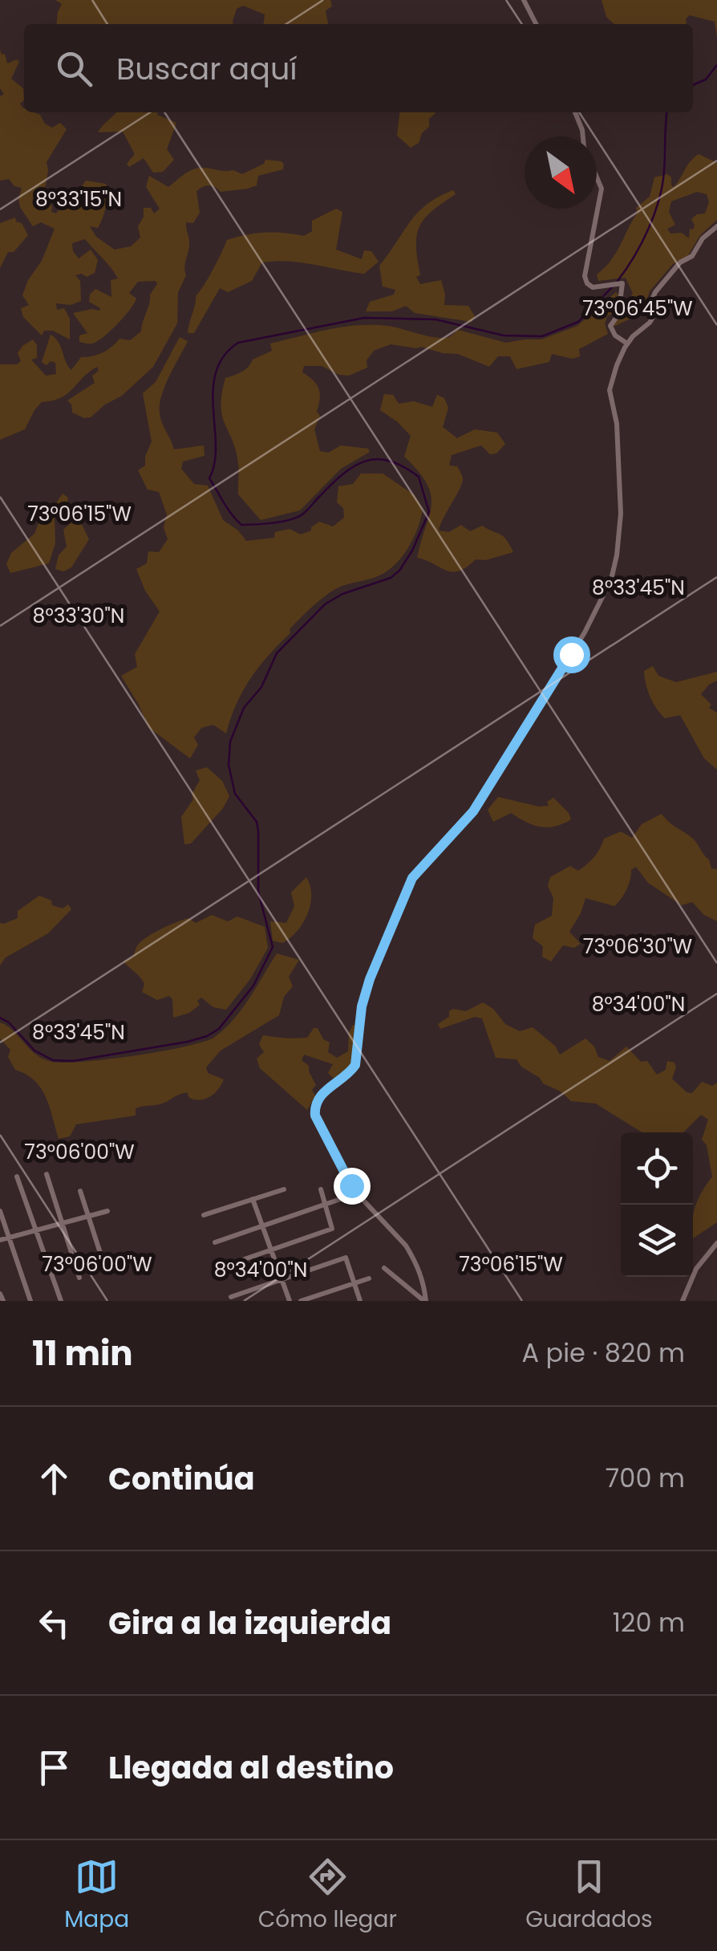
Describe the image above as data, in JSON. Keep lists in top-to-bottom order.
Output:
{
  "north": "bottom right",
  "page": {
    "search": "Buscar aquí",
    "heading": ["11 min", "A pie · 820 m"],
    "list": [
      ["Continúa", "700 m"],
      ["Gira a la izquierda", "120 m"],
      "Llegada al destino"
    ],
    "nav": ["Mapa", "Cómo llegar", "Guardados"]
  },
  "coordinates": [
    "8°33'15\"N",
    "73°06'45\"W",
    "73°06'15\"W",
    "8°33'45\"N",
    "8°33'30\"N",
    "73°06'30\"W",
    "8°34'00\"N",
    "73°06'00\"W"
  ]
}
